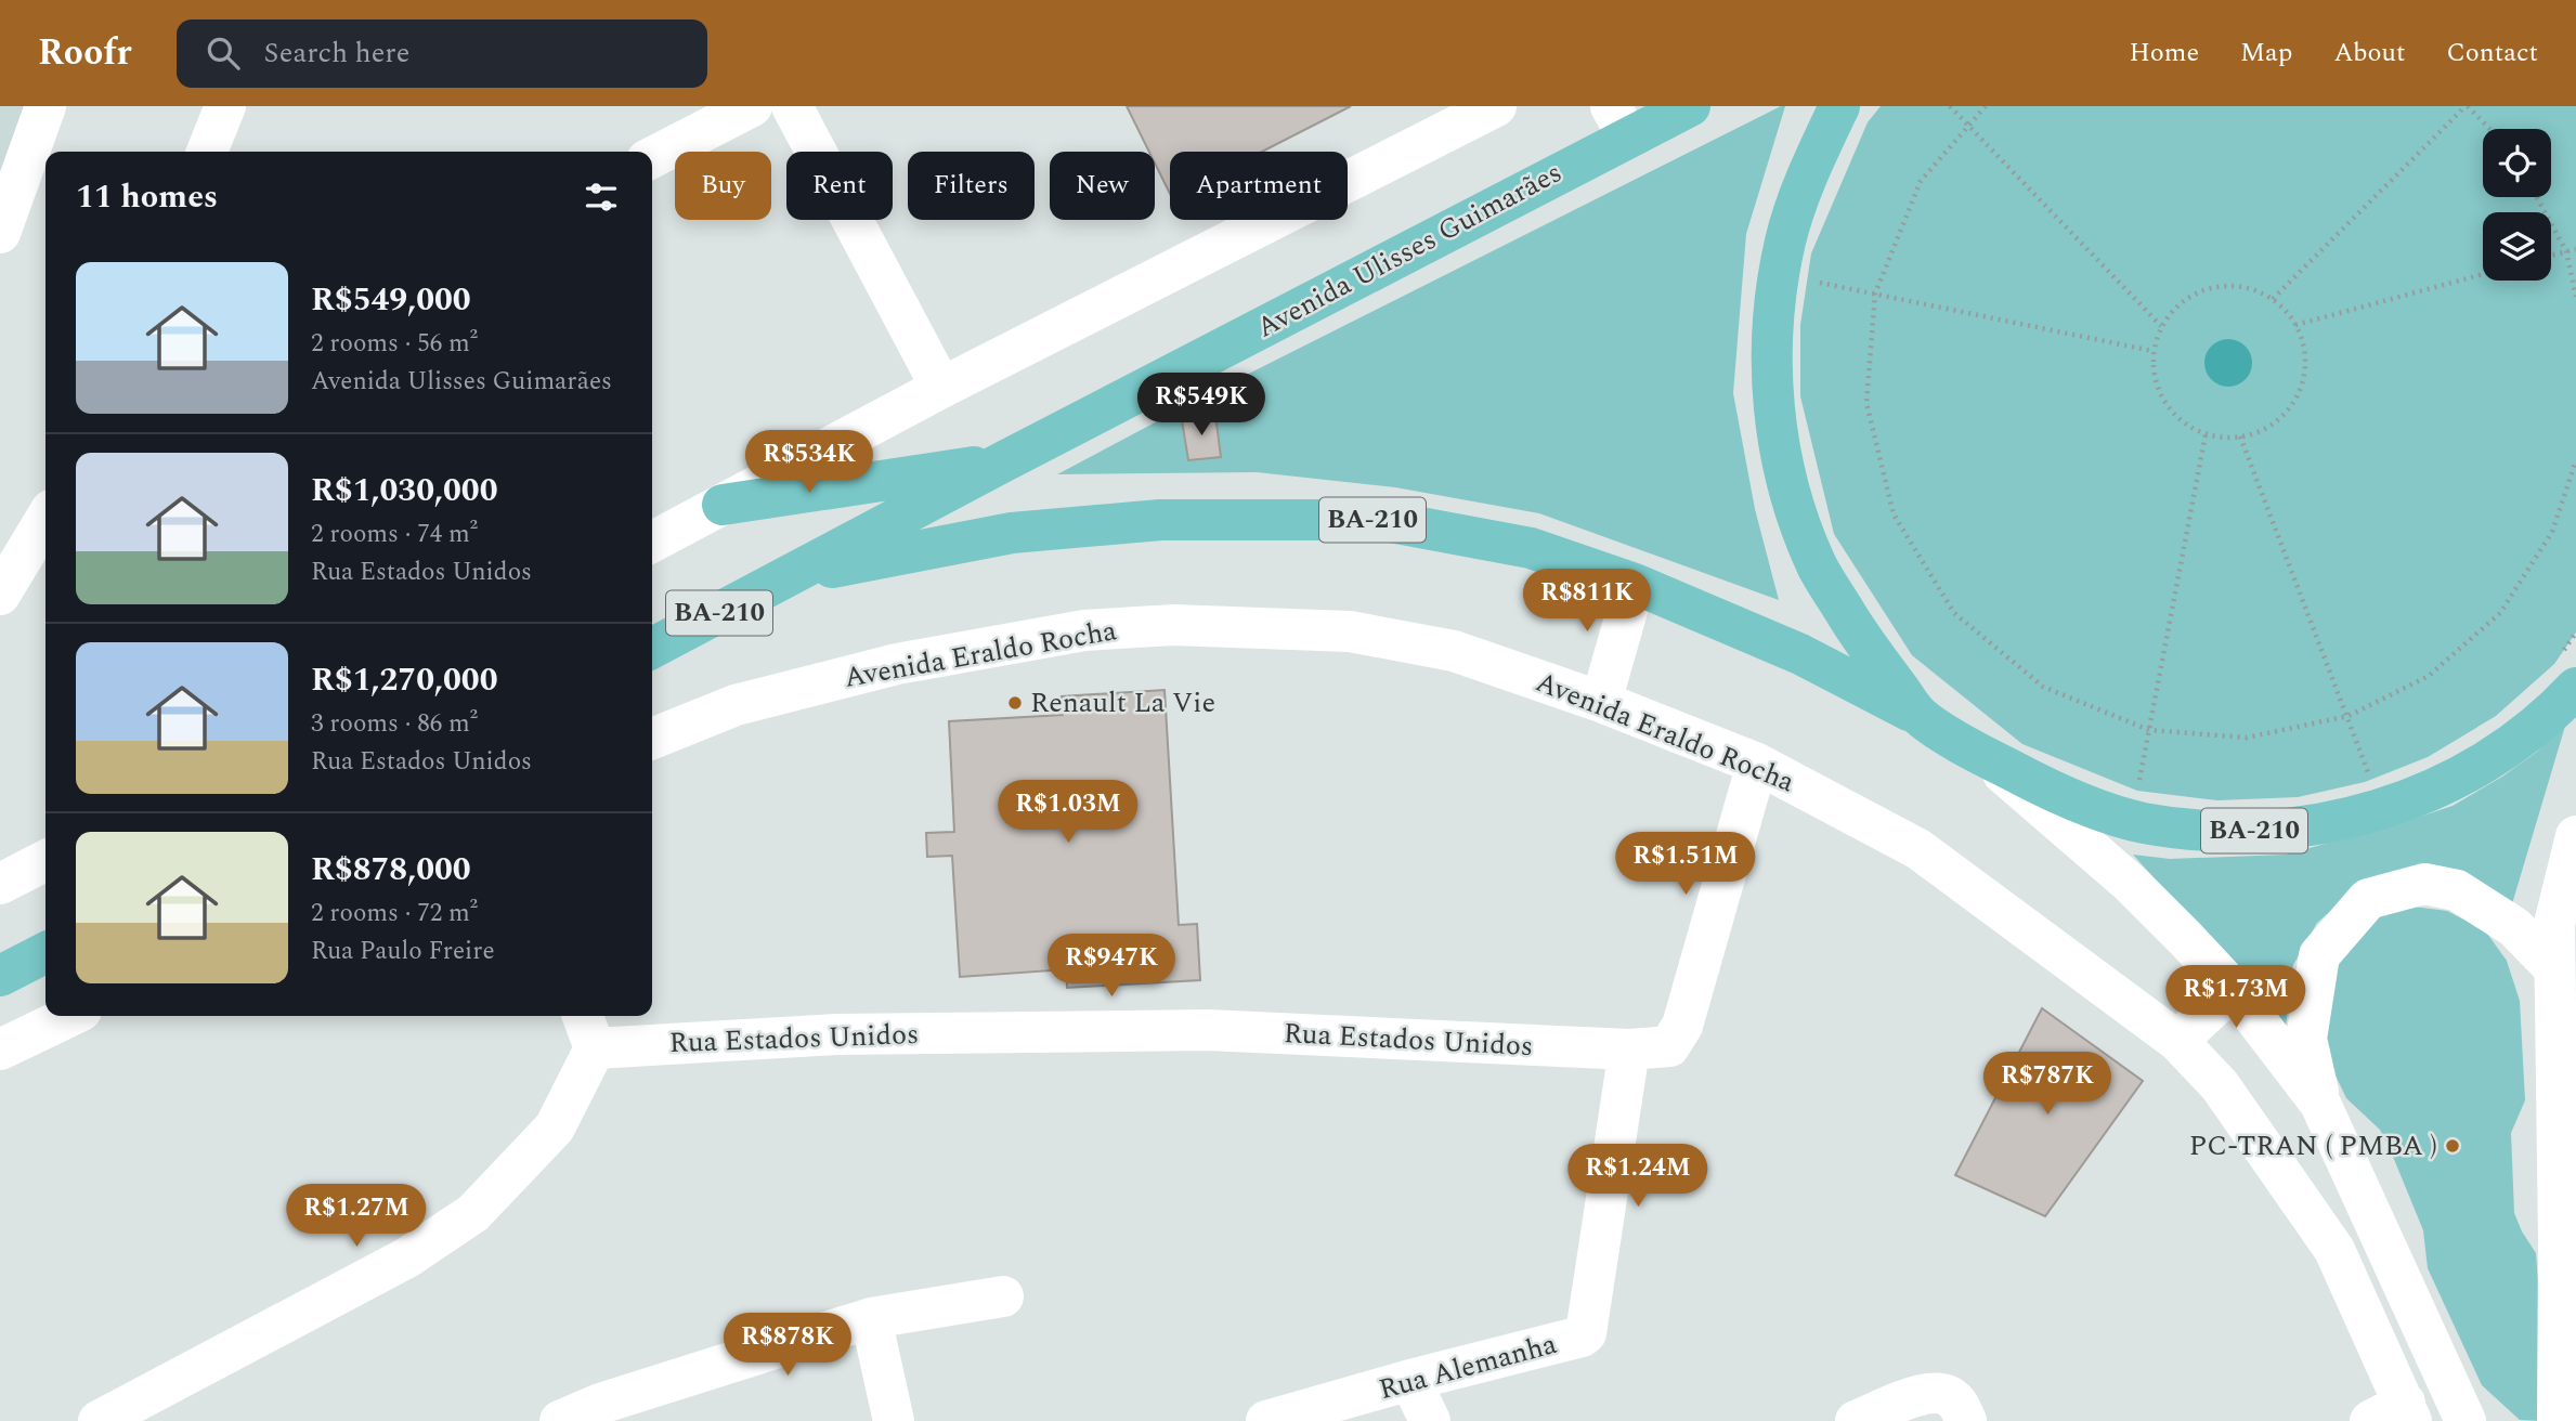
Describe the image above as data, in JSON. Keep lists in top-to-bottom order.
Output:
{
  "streets": {
    "main road": ["Avenida Ulisses Guimarães", "BA-210"],
    "street": ["Avenida Eraldo Rocha", "Rua Estados Unidos", "Rua Alemanha"]
  },
  "crossings": [
    ["Avenida Ulisses Guimarães", "BA-210"],
    ["Avenida Eraldo Rocha", "Rua Estados Unidos"],
    ["Rua Estados Unidos", "Rua Alemanha"]
  ],
  "places": ["Renault La Vie", "PC-TRAN ( PMBA )"],
  "page": {
    "header": "Roofr",
    "search": "Search here",
    "nav": [
      "Home",
      "Map",
      "About",
      "Contact"
    ],
    "chip": [
      "Buy",
      "Rent",
      "Filters",
      "New",
      "Apartment"
    ],
    "heading": "11 homes",
    "list": [
      {
        "name": "R$549,000",
        "note": "2 rooms · 56 m² · Avenida Ulisses Guimarães"
      },
      {
        "name": "R$1,030,000",
        "note": "2 rooms · 74 m² · Rua Estados Unidos"
      },
      {
        "name": "R$1,270,000",
        "note": "3 rooms · 86 m² · Rua Estados Unidos"
      },
      {
        "name": "R$878,000",
        "note": "2 rooms · 72 m² · Rua Paulo Freire"
      }
    ],
    "price": [
      "R$549K",
      "R$534K",
      "R$811K",
      "R$1.03M",
      "R$1.51M",
      "R$947K",
      "R$1.73M",
      "R$787K",
      "R$1.24M",
      "R$1.27M",
      "R$878K"
    ]
  }
}
